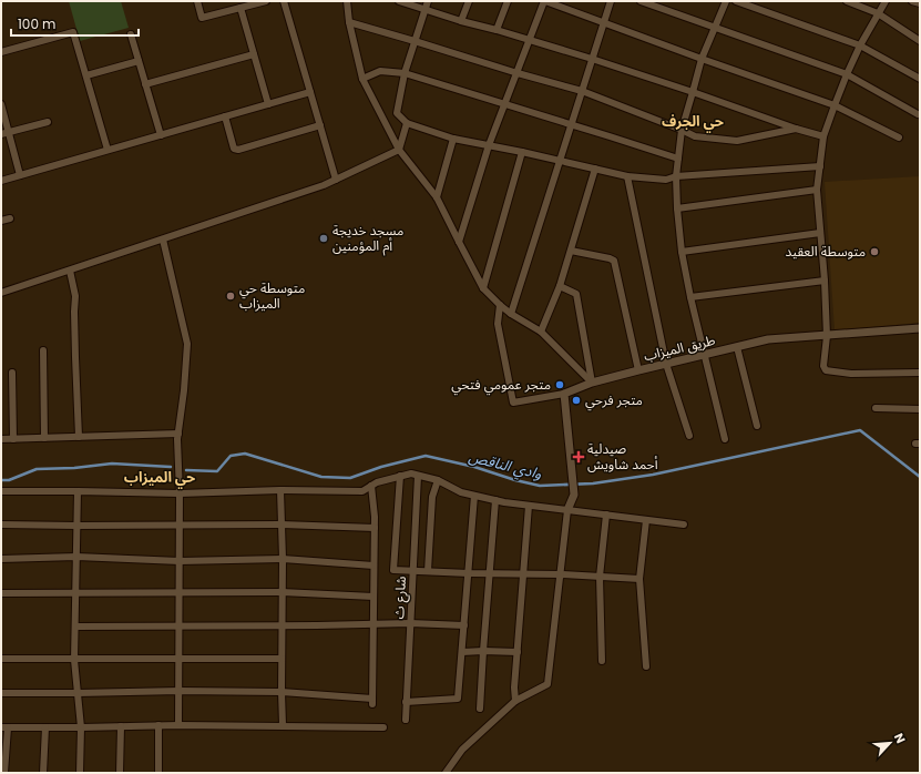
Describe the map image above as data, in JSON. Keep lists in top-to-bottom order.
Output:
{
  "streets": {
    "street": ["طريق الميزاب", "شارع ث"]
  },
  "districts": ["حي الجرف", "حي الميزاب"],
  "water": ["وادي الناقص"],
  "places": {
    "other": [
      "مسجد خديجة أم المؤمنين",
      "متوسطة العقيد",
      "متوسطة حي الميزاب",
      "متجر عمومي فتحي",
      "متجر فرحي"
    ],
    "health": ["صيدلية أحمد شاويش"]
  },
  "scale_bar": "100 m",
  "north": "top right"
}
